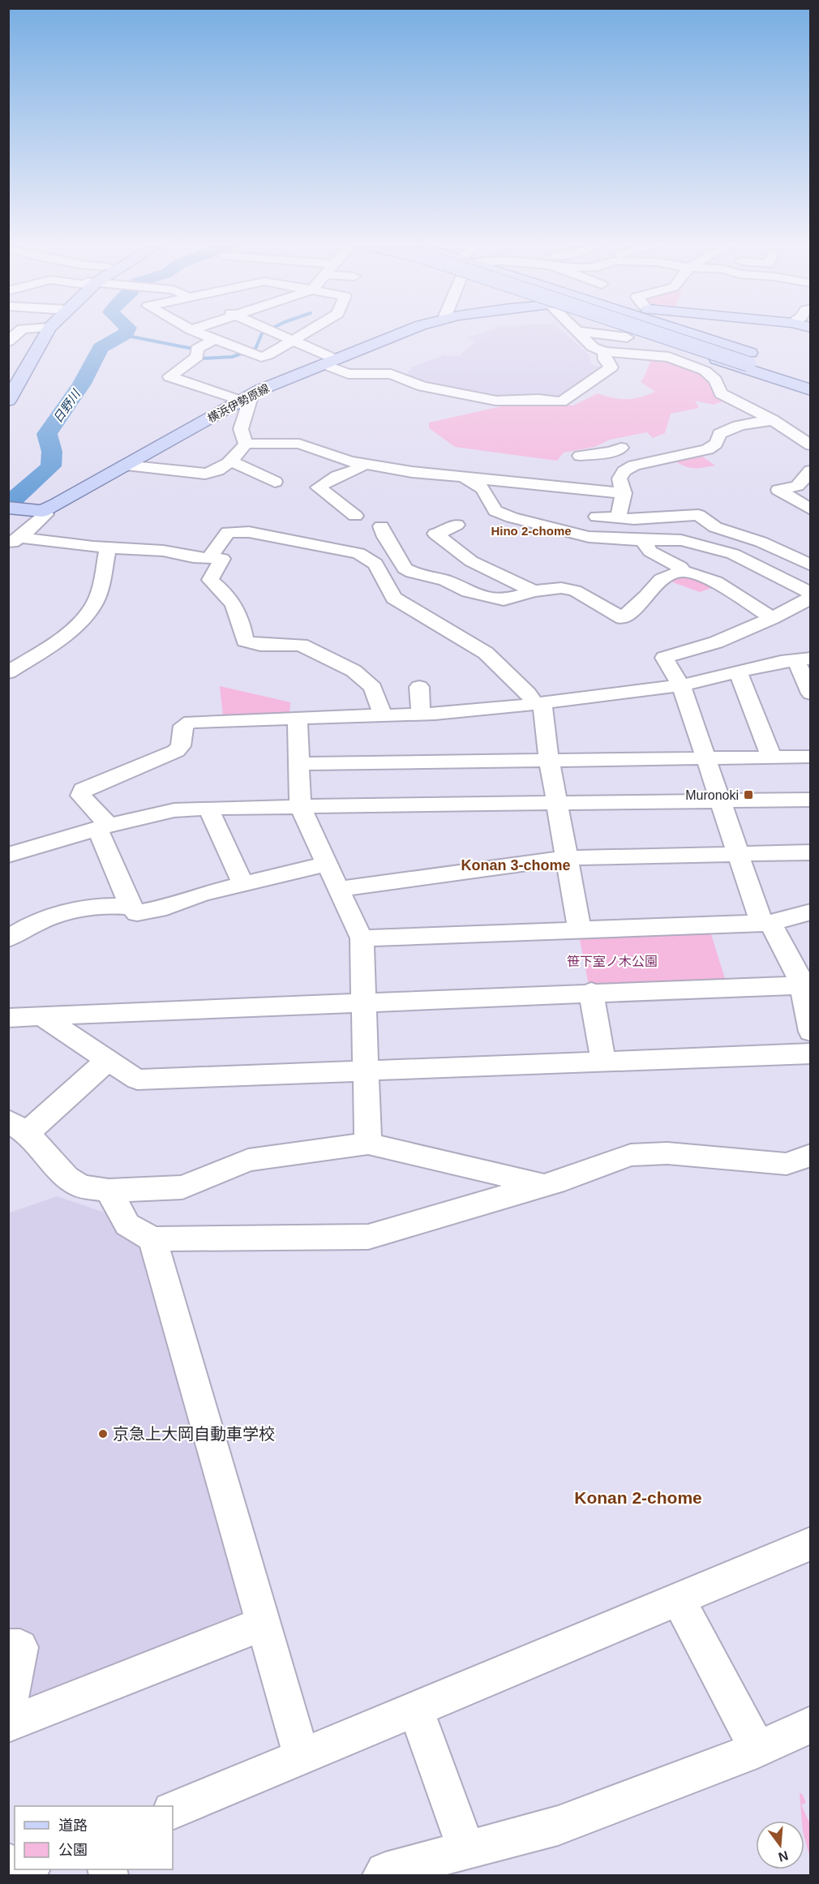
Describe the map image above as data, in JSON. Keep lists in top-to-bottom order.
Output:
{
  "streets": {
    "main road": ["横浜伊勢原線"]
  },
  "districts": ["Hino 2-chome", "Konan 3-chome", "Konan 2-chome"],
  "water": ["日野川"],
  "parks": ["笹下室ノ木公園"],
  "places": {
    "transit": ["Muronoki"],
    "other": ["京急上大岡自動車学校"]
  },
  "legend": ["道路", "公園"],
  "north": "bottom"
}
